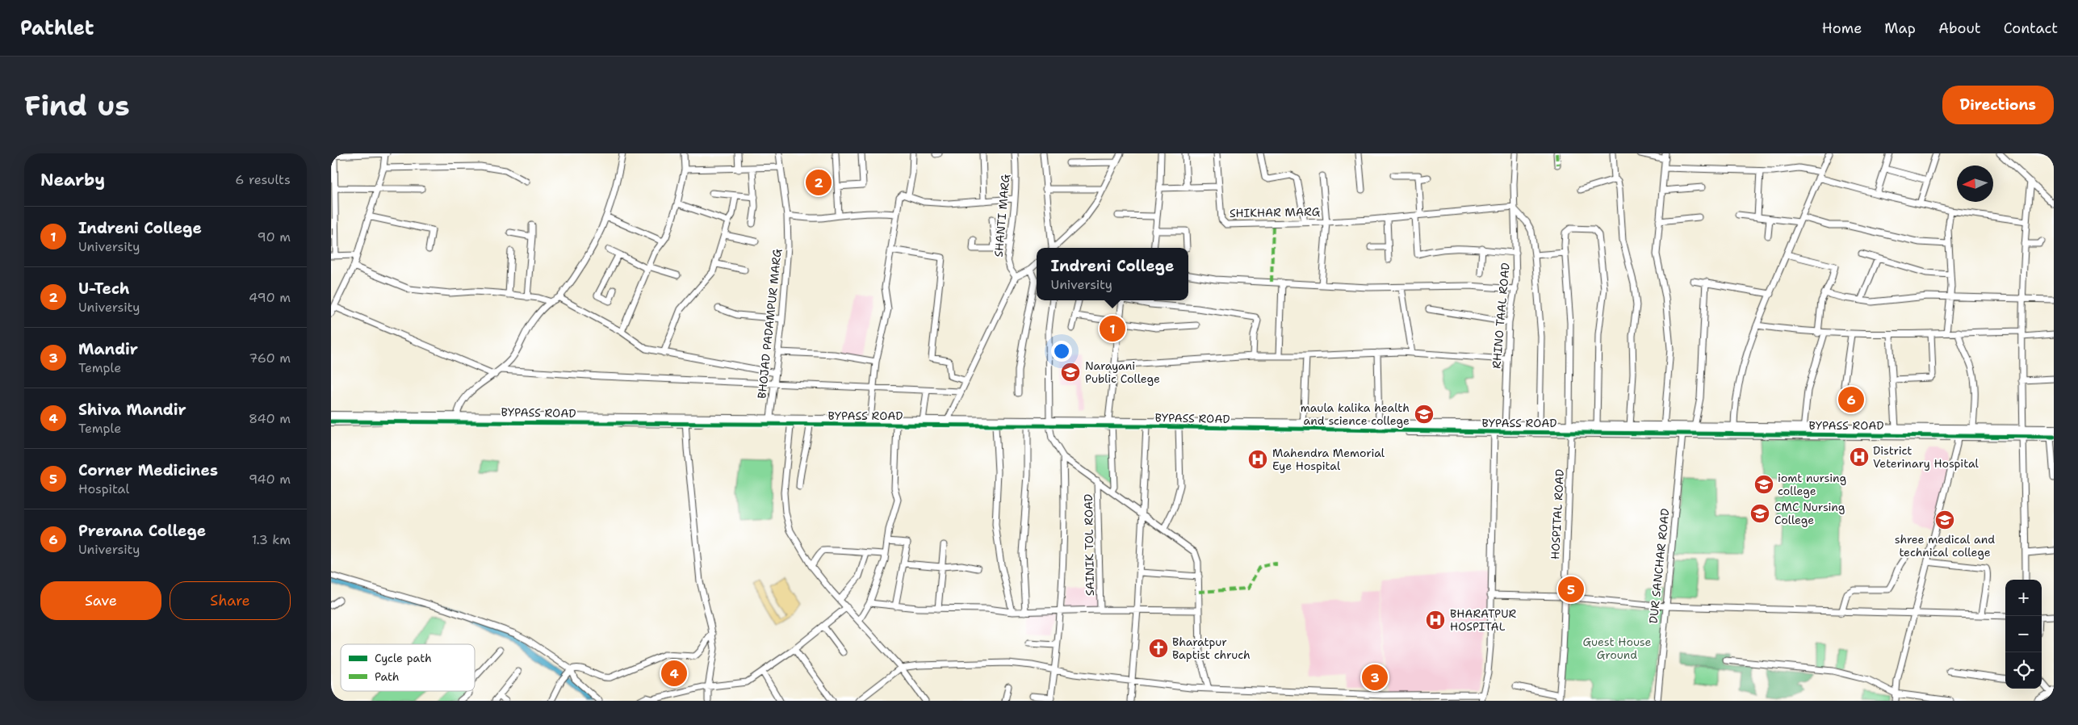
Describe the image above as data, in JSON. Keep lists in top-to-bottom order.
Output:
{
  "streets": {
    "highway": ["BYPASS ROAD"],
    "street": [
      "SHIKHAR MARG",
      "SHANTI MARG",
      "RHINO TAAL ROAD",
      "BHOJAD PADAMPUR MARG",
      "HOSPITAL ROAD",
      "SAINIK TOL ROAD",
      "DUR SANCHAR ROAD"
    ]
  },
  "crossings": [
    ["RHINO TAAL ROAD", "BYPASS ROAD"],
    ["BHOJAD PADAMPUR MARG", "BYPASS ROAD"],
    ["BYPASS ROAD", "HOSPITAL ROAD"],
    ["BYPASS ROAD", "DUR SANCHAR ROAD"]
  ],
  "parks": ["Guest House Ground"],
  "places": {
    "school or university": [
      "Narayani Public College",
      "maula kalika health and science college",
      "iomt nursing college",
      "CMC Nursing College",
      "shree medical and technical college"
    ],
    "hospital": ["District Veterinary Hospital", "Mahendra Memorial Eye Hospital", "BHARATPUR HOSPITAL"],
    "church": ["Bharatpur Baptist chruch"]
  },
  "legend": ["Cycle path", "Path"],
  "north": "left",
  "page": {
    "header": "Pathlet",
    "nav": [
      "Home",
      "Map",
      "About",
      "Contact"
    ],
    "buttons": [
      "Directions",
      ["Save", "Share"]
    ],
    "title": "Find us",
    "heading": ["Nearby", "6 results"],
    "pins": [
      "2",
      "1",
      "6",
      "5",
      "4",
      "3"
    ],
    "list": [
      {
        "mark": "1",
        "name": "Indreni College",
        "note": "University",
        "value": "90 m"
      },
      {
        "mark": "2",
        "name": "U-Tech",
        "note": "University",
        "value": "490 m"
      },
      {
        "mark": "3",
        "name": "Mandir",
        "note": "Temple",
        "value": "760 m"
      },
      {
        "mark": "4",
        "name": "Shiva Mandir",
        "note": "Temple",
        "value": "840 m"
      },
      {
        "mark": "5",
        "name": "Corner Medicines",
        "note": "Hospital",
        "value": "940 m"
      },
      {
        "mark": "6",
        "name": "Prerana College",
        "note": "University",
        "value": "1.3 km"
      }
    ],
    "popup": ["Indreni College", "University"],
    "map_buttons": ["+", "−"]
  }
}
